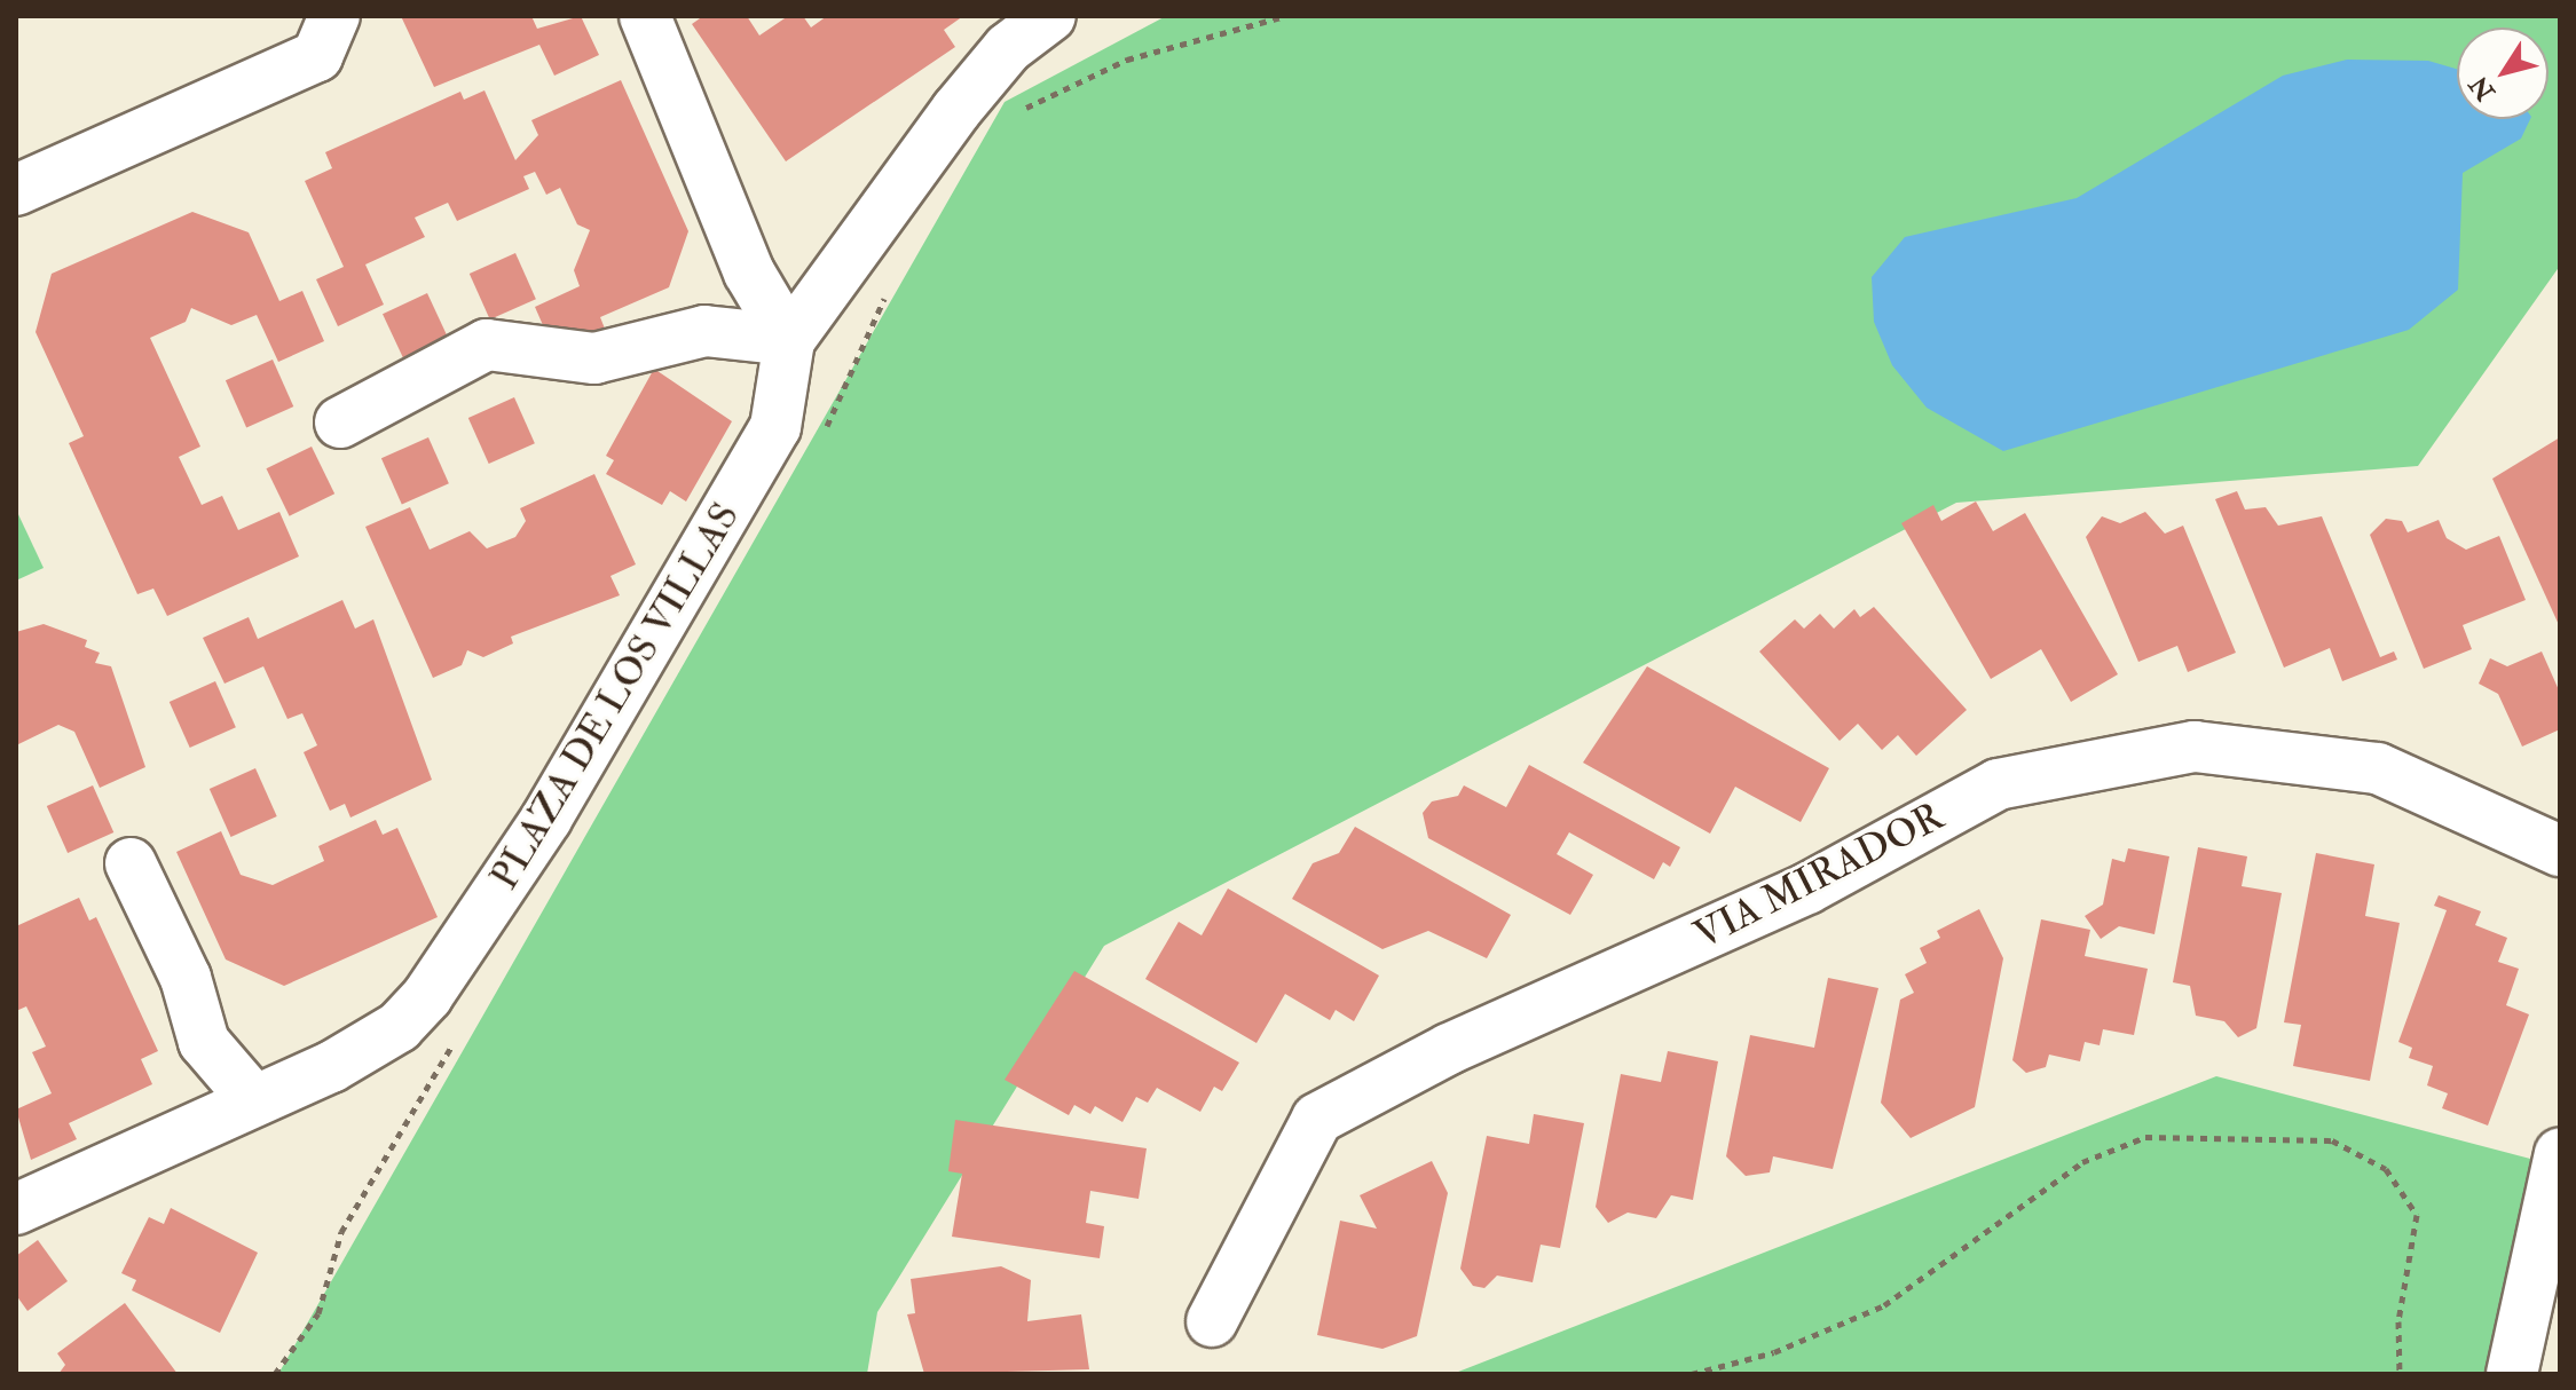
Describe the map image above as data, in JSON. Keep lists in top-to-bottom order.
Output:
{
  "streets": {
    "street": ["PLAZA DE LOS VILLAS", "VIA MIRADOR"]
  },
  "north": "bottom left"
}
